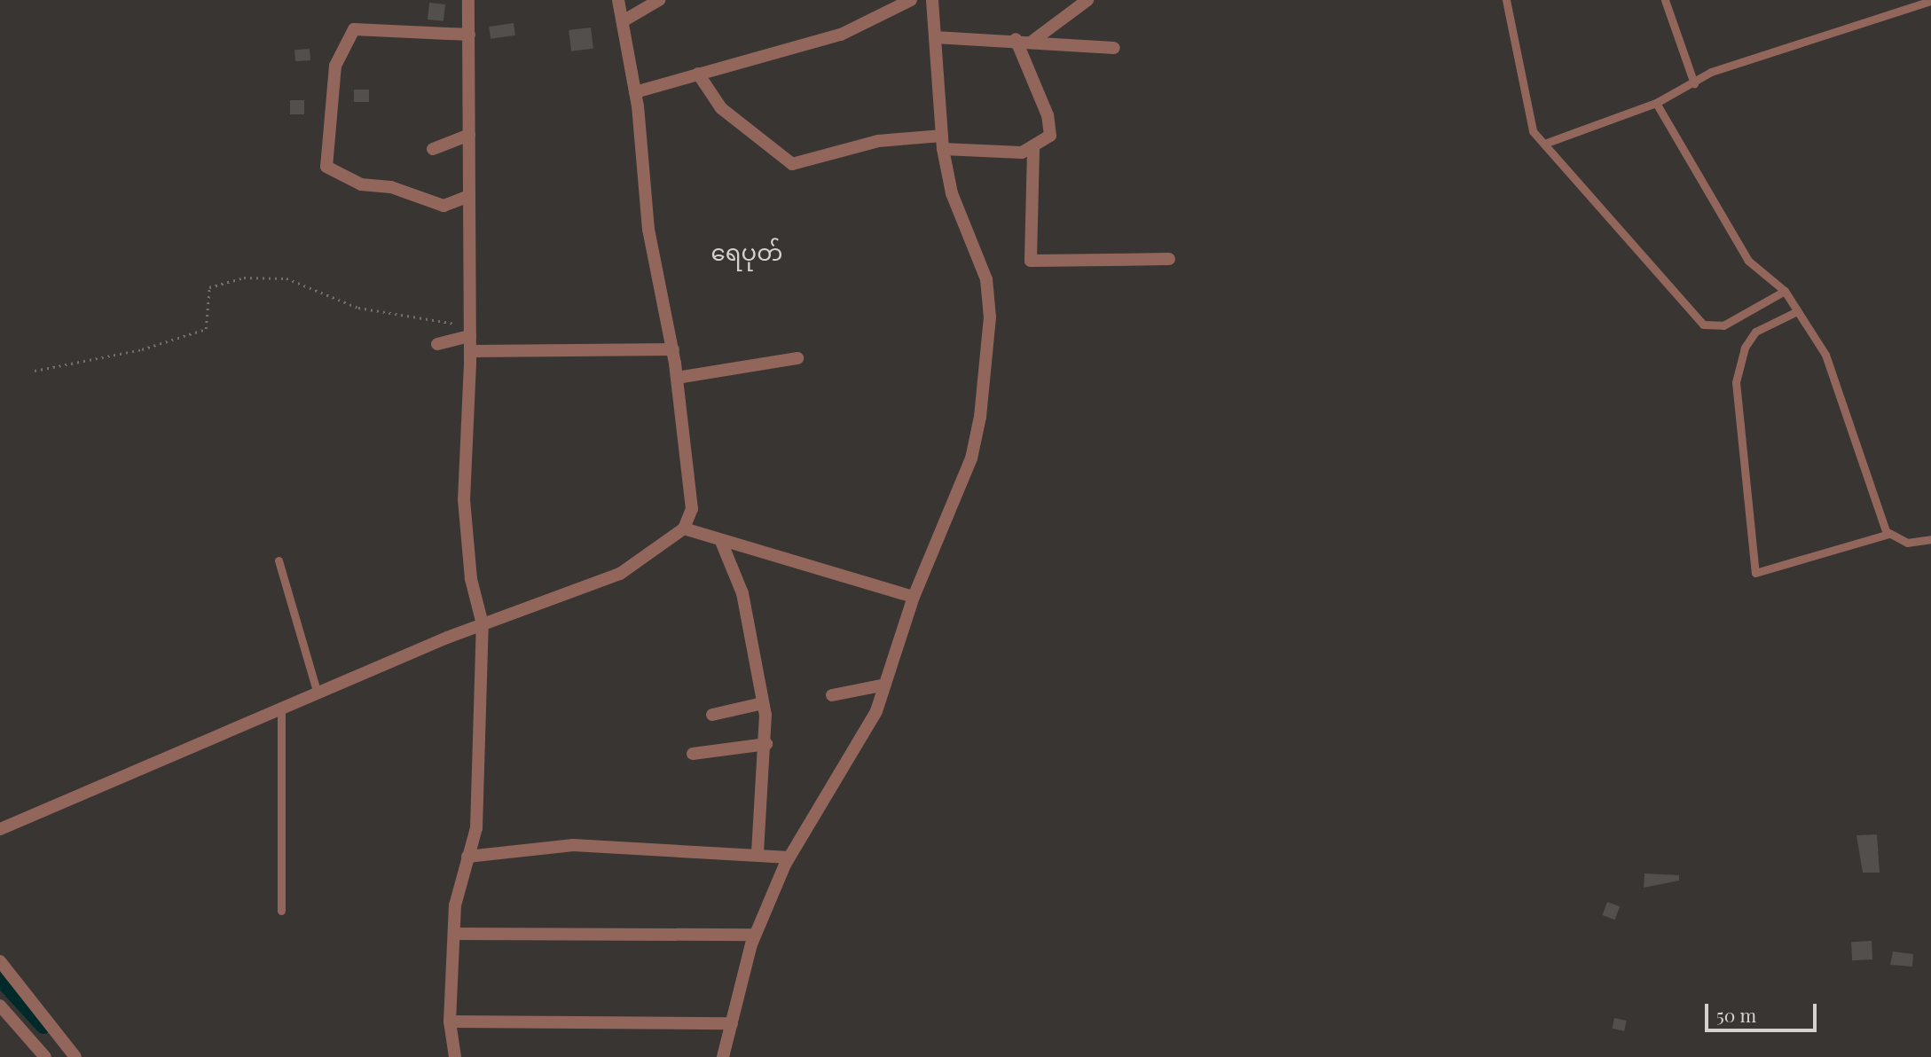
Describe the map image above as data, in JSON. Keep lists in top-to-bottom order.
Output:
{
  "districts": ["ရေပုတ်"],
  "scale_bar": "50 m"
}
